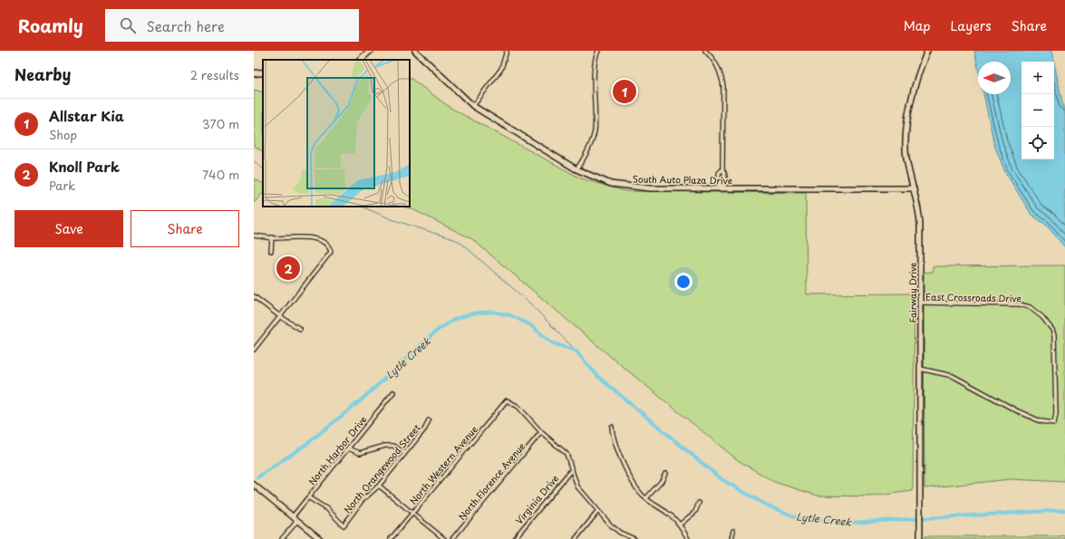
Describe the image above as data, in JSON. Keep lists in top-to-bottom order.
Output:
{
  "streets": {
    "street": [
      "South Auto Plaza Drive",
      "Fairway Drive",
      "East Crossroads Drive",
      "North Harbor Drive",
      "North Western Avenue",
      "North Orangewood Street",
      "North Florence Avenue",
      "Virginia Drive"
    ]
  },
  "crossings": [
    ["South Auto Plaza Drive", "Fairway Drive"],
    ["Fairway Drive", "East Crossroads Drive"],
    ["North Harbor Drive", "North Orangewood Street"],
    ["North Western Avenue", "North Florence Avenue"]
  ],
  "water": ["Lytle Creek"],
  "north": "left",
  "page": {
    "header": "Roamly",
    "search": "Search here",
    "nav": ["Map", "Layers", "Share"],
    "heading": ["Nearby", "2 results"],
    "map_buttons": ["+", "−"],
    "pins": ["1", "2"],
    "list": [
      {
        "mark": "1",
        "name": "Allstar Kia",
        "note": "Shop",
        "value": "370 m"
      },
      {
        "mark": "2",
        "name": "Knoll Park",
        "note": "Park",
        "value": "740 m"
      }
    ],
    "buttons": ["Save", "Share"]
  }
}
